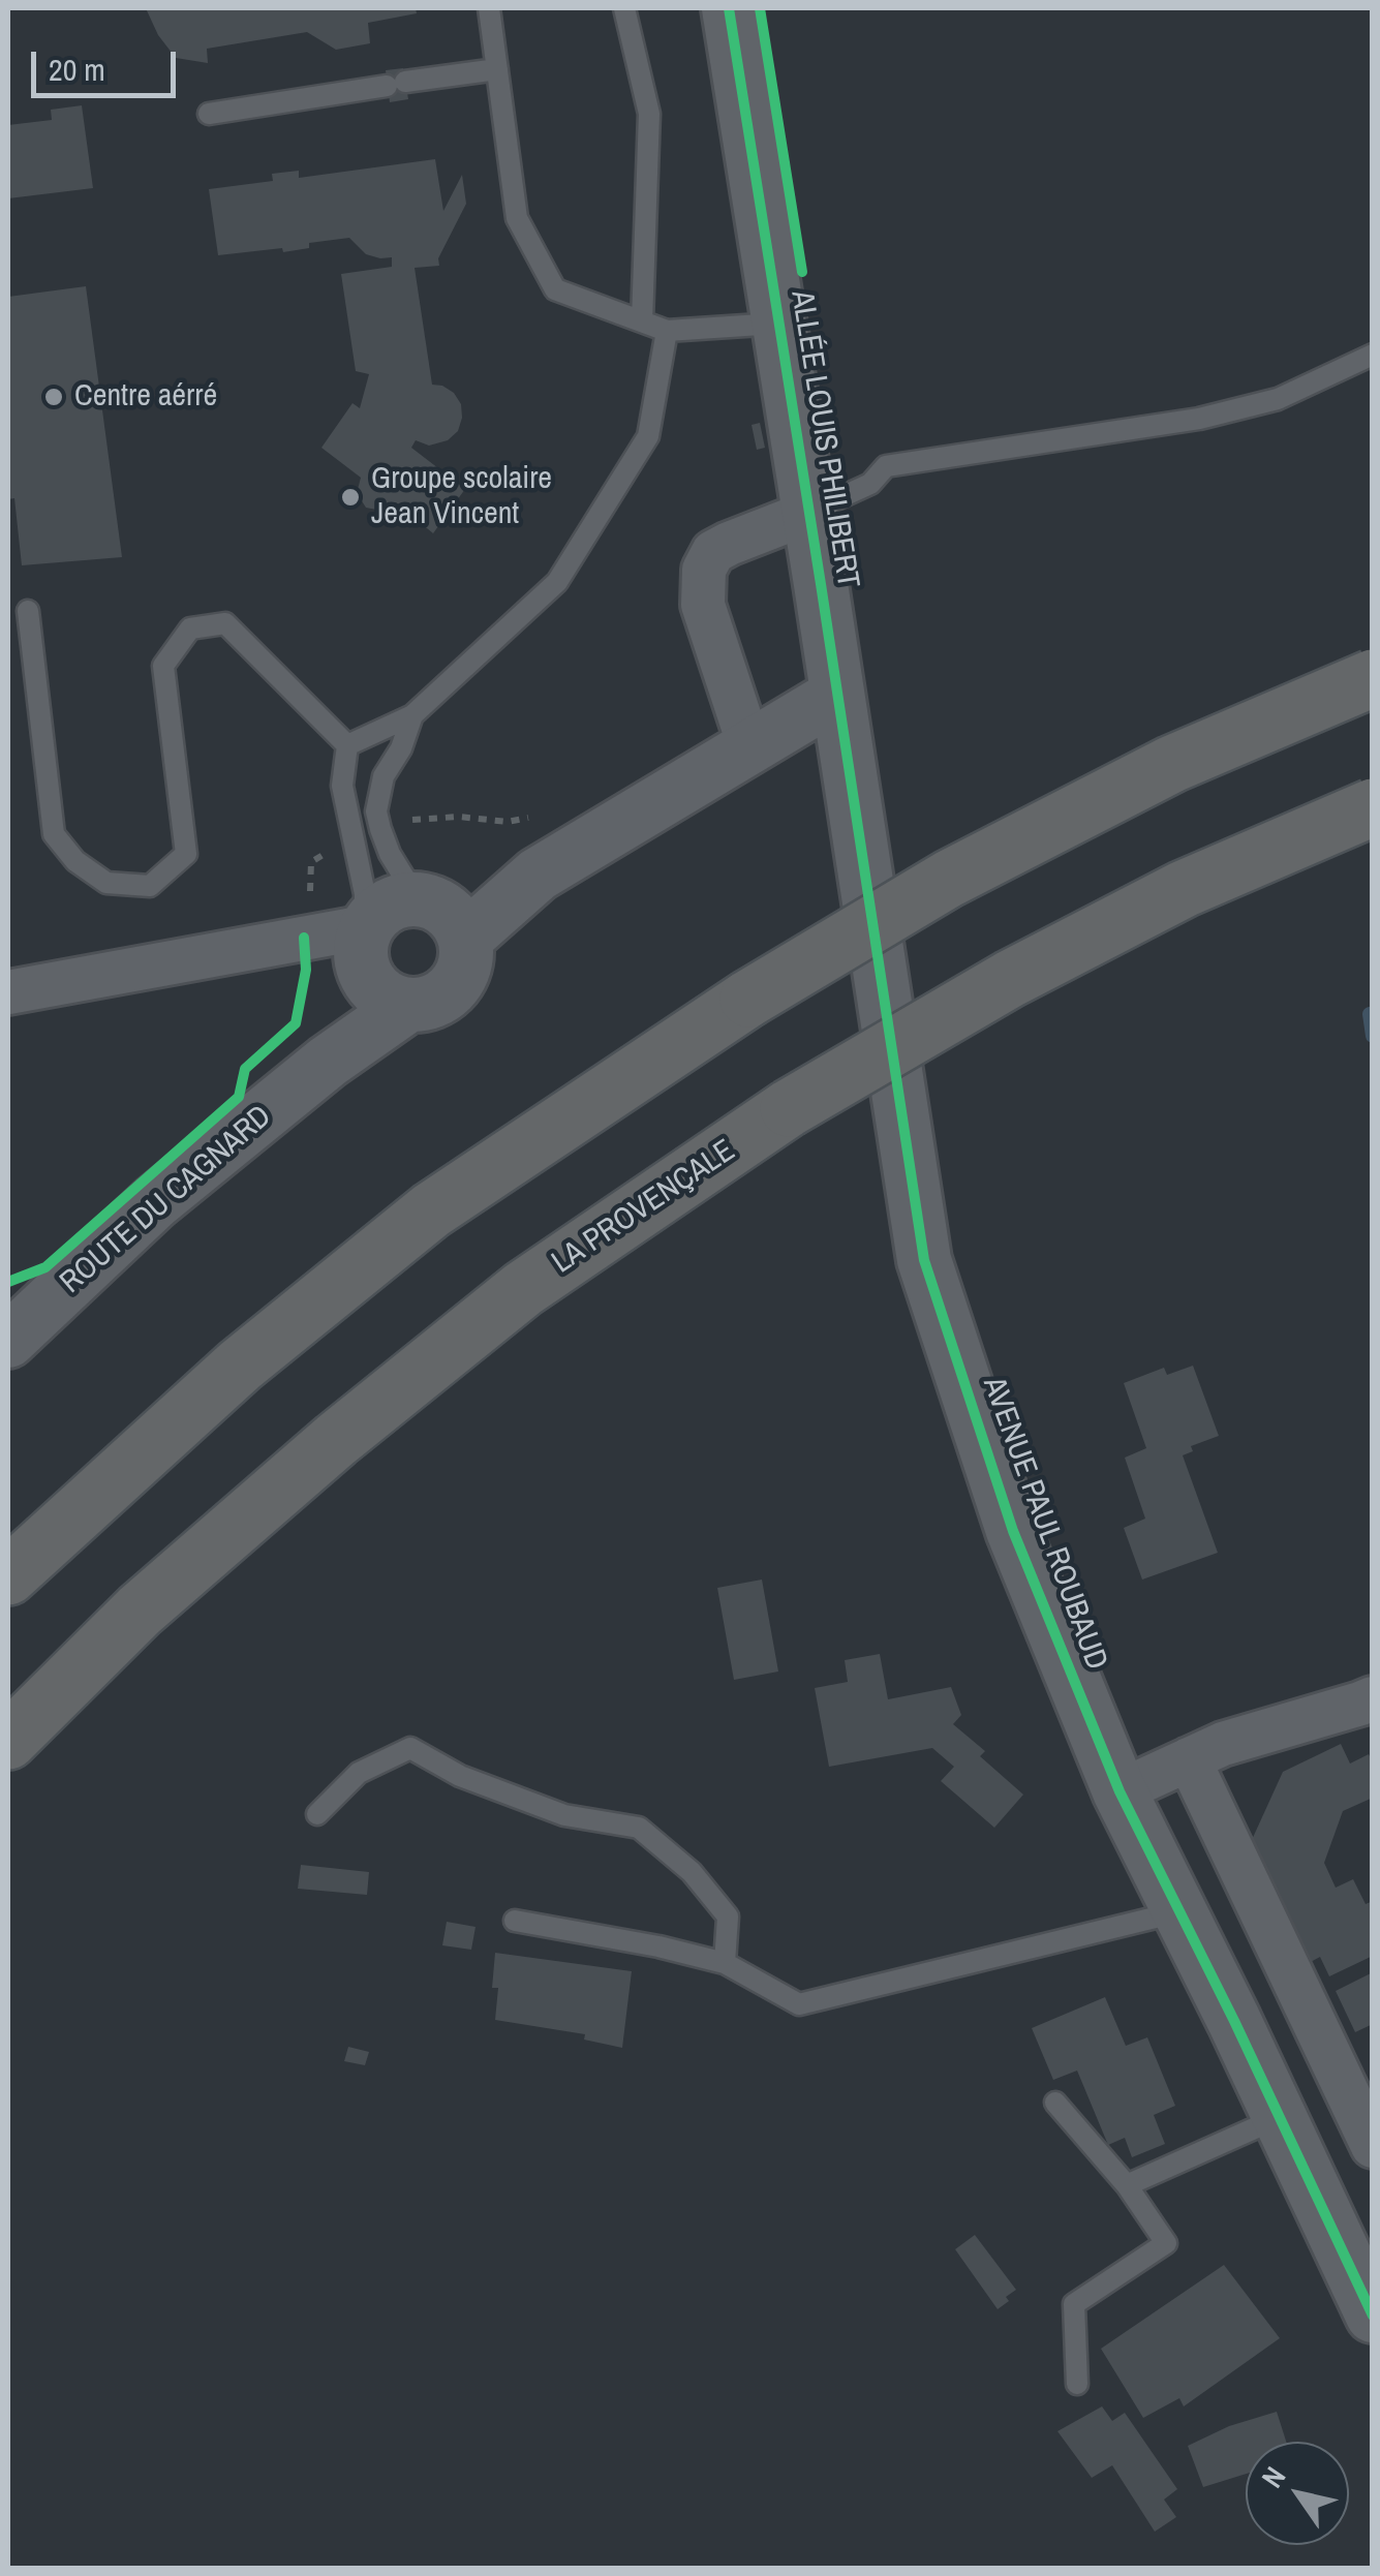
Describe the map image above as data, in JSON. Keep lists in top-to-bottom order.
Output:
{
  "streets": {
    "highway": ["LA PROVENÇALE"],
    "street": ["ALLÉE LOUIS PHILIBERT", "ROUTE DU CAGNARD", "AVENUE PAUL ROUBAUD"]
  },
  "crossings": [
    ["ALLÉE LOUIS PHILIBERT", "AVENUE PAUL ROUBAUD"]
  ],
  "places": ["Centre aérré", "Groupe scolaire Jean Vincent"],
  "scale_bar": "20 m",
  "north": "top left"
}
